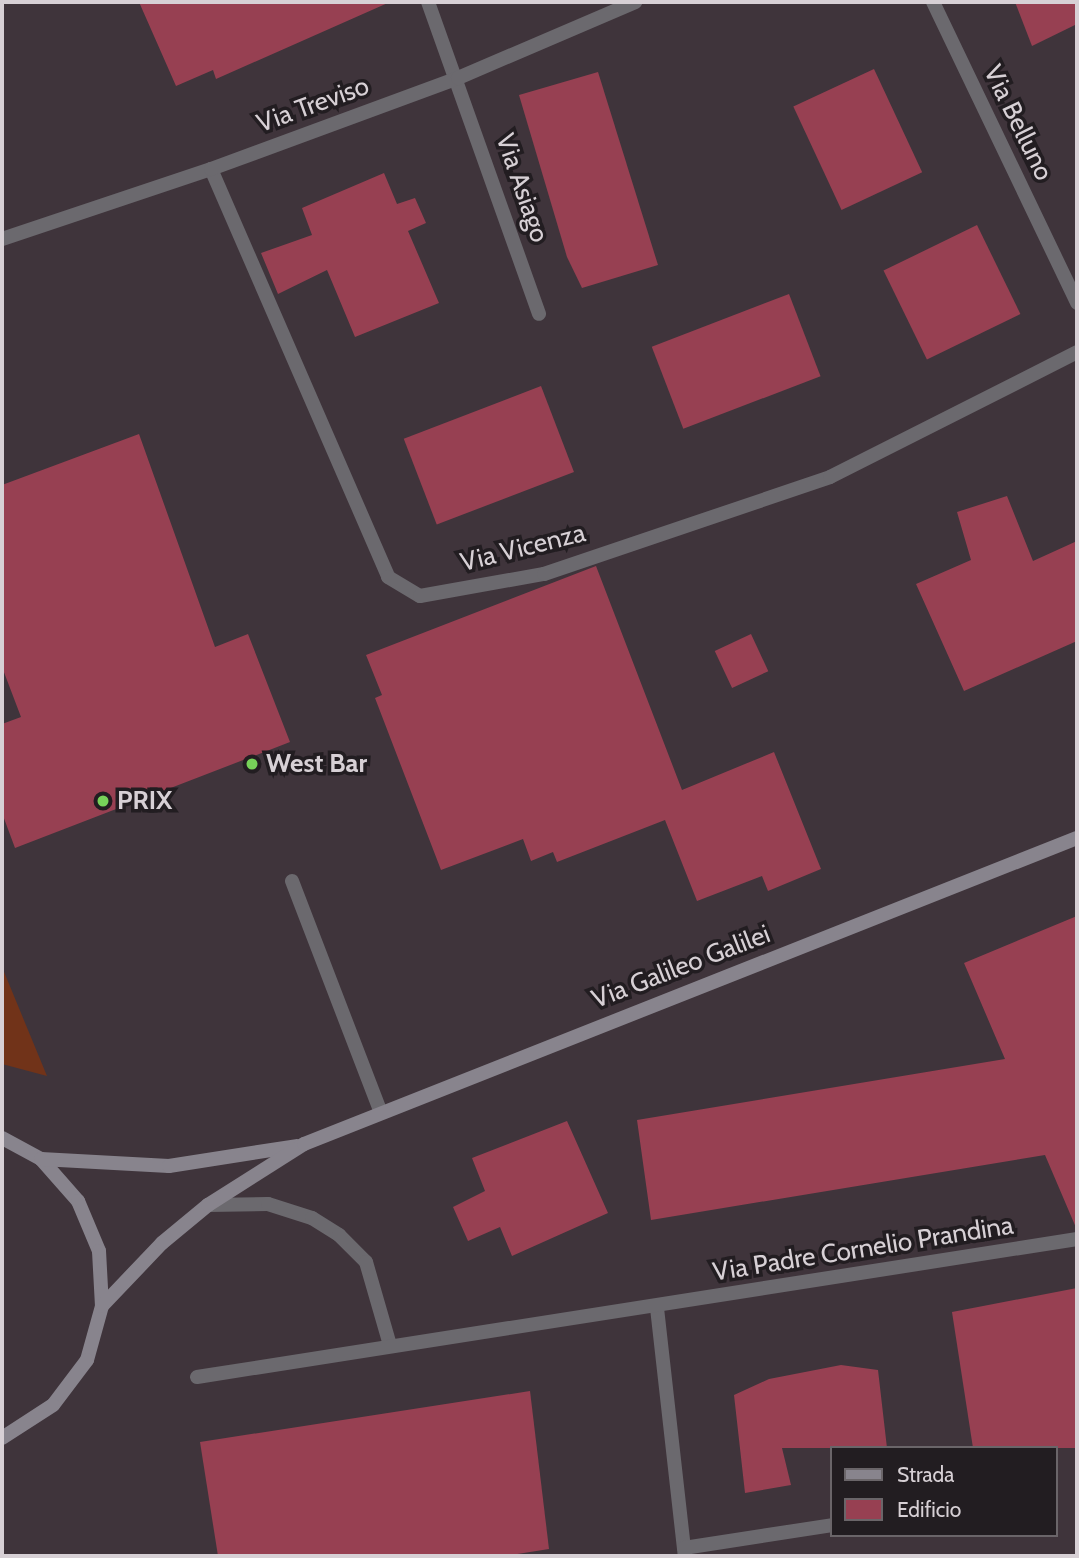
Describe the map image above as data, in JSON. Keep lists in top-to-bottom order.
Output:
{
  "streets": {
    "main road": ["Via Galileo Galilei"],
    "street": [
      "Via Treviso",
      "Via Belluno",
      "Via Asiago",
      "Via Vicenza",
      "Via Padre Cornelio Prandina"
    ]
  },
  "crossings": [
    ["Via Treviso", "Via Asiago"],
    ["Via Treviso", "Via Vicenza"]
  ],
  "places": ["West Bar", "PRIX"],
  "legend": ["Strada", "Edificio"]
}
